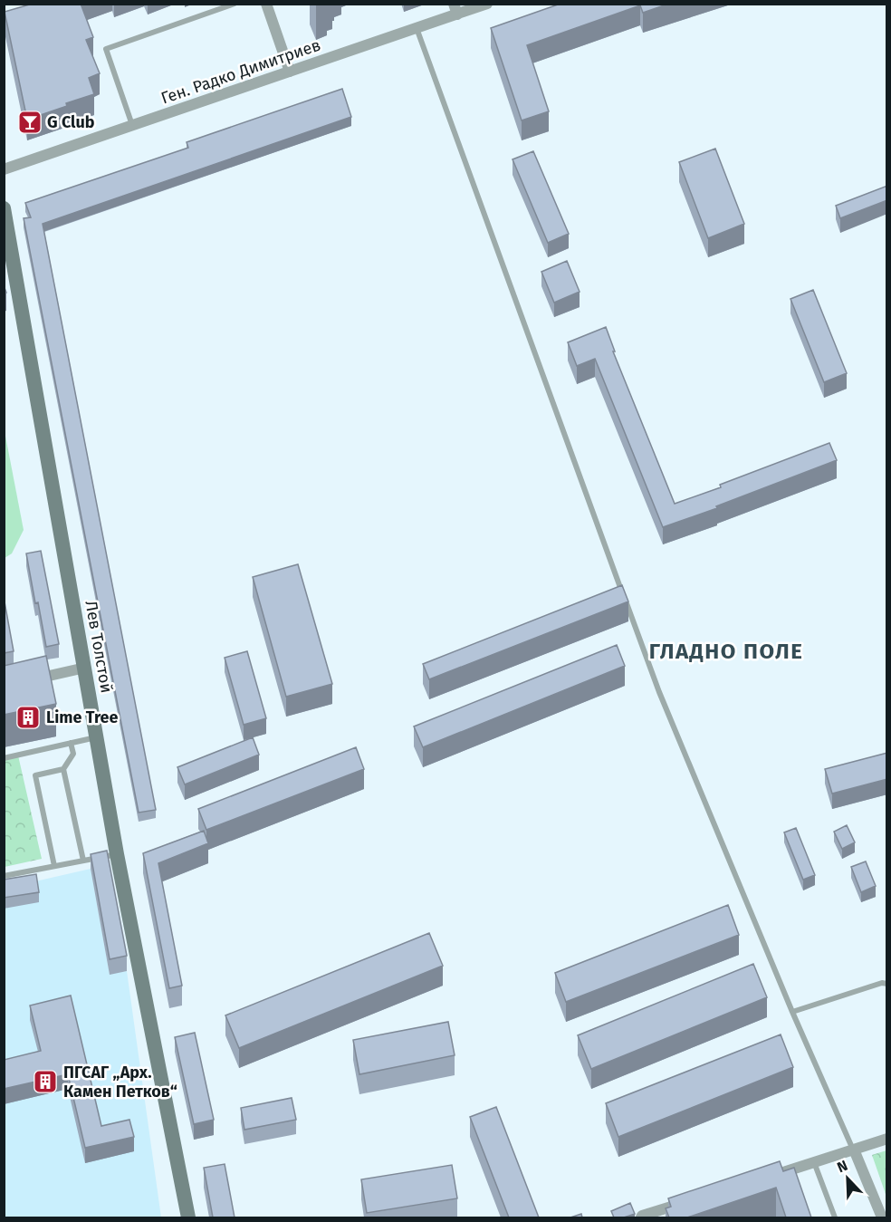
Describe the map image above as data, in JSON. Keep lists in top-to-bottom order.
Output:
{
  "streets": {
    "street": ["Ген. Радко Димитриев", "Лев Толстой"]
  },
  "districts": ["ГЛАДНО ПОЛЕ"],
  "places": {
    "bar": ["G Club"],
    "building": ["Lime Tree", "ПГСАГ „Арх. Камен Петков“"]
  },
  "north": "top left"
}
